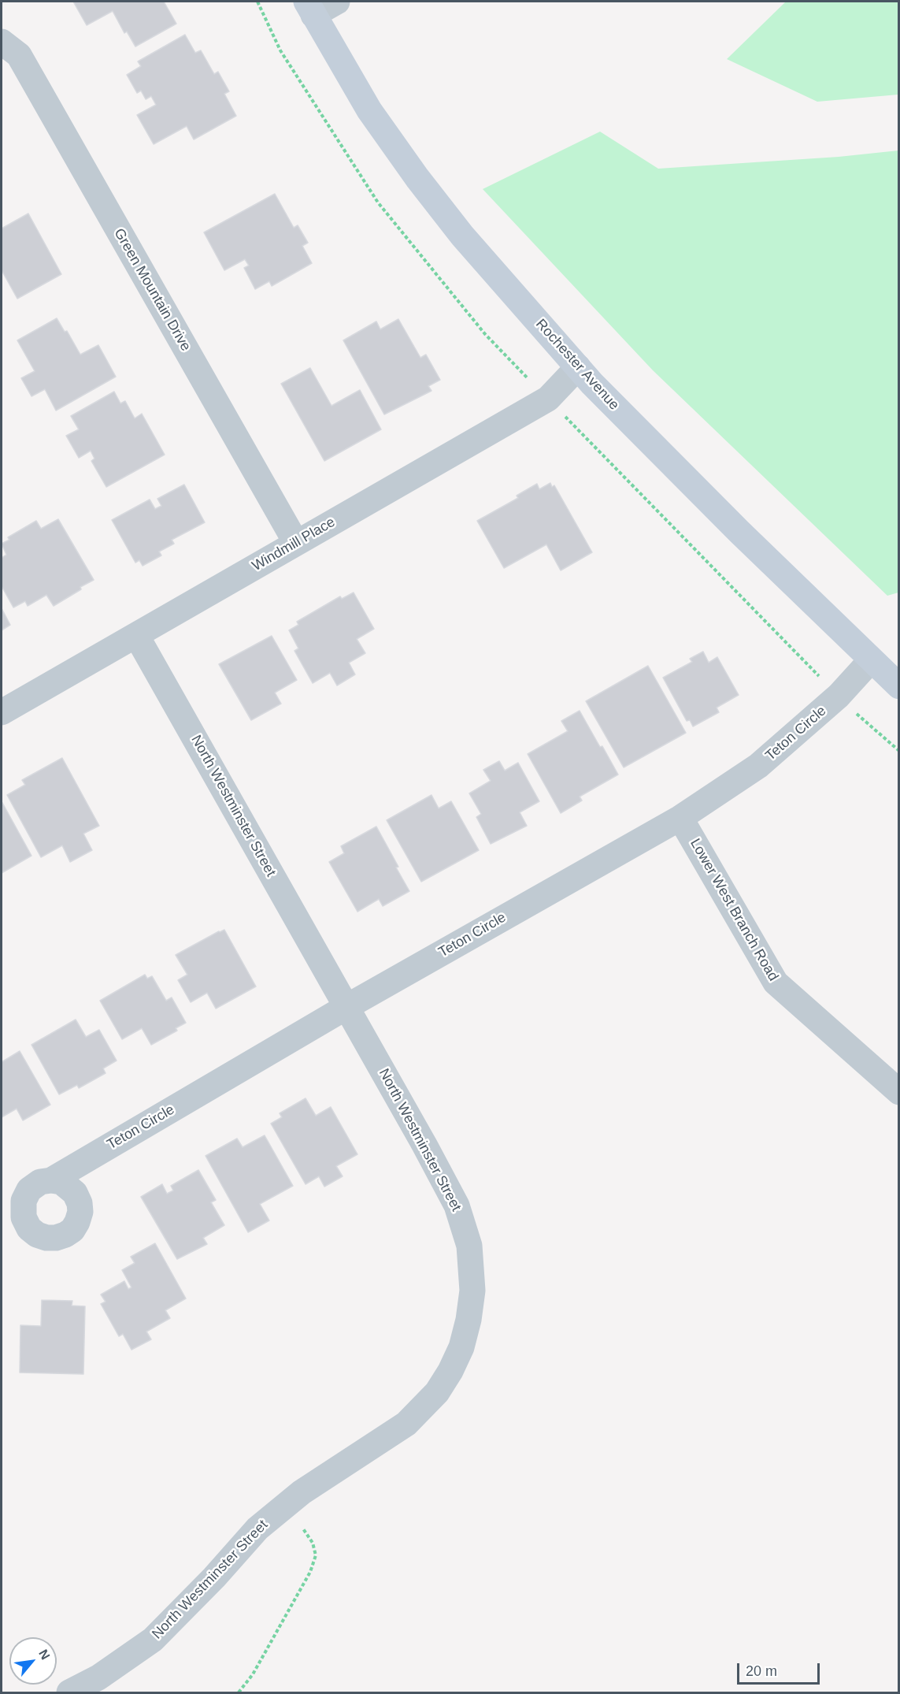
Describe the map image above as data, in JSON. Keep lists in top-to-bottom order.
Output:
{
  "streets": {
    "main road": ["Rochester Avenue"],
    "street": [
      "Green Mountain Drive",
      "Windmill Place",
      "Teton Circle",
      "North Westminster Street",
      "Lower West Branch Road"
    ]
  },
  "crossings": [
    ["Green Mountain Drive", "Windmill Place"],
    ["Rochester Avenue", "Windmill Place"],
    ["Rochester Avenue", "Teton Circle"],
    ["Windmill Place", "North Westminster Street"],
    ["Teton Circle", "North Westminster Street"],
    ["Teton Circle", "Lower West Branch Road"]
  ],
  "scale_bar": "20 m",
  "north": "top right"
}
